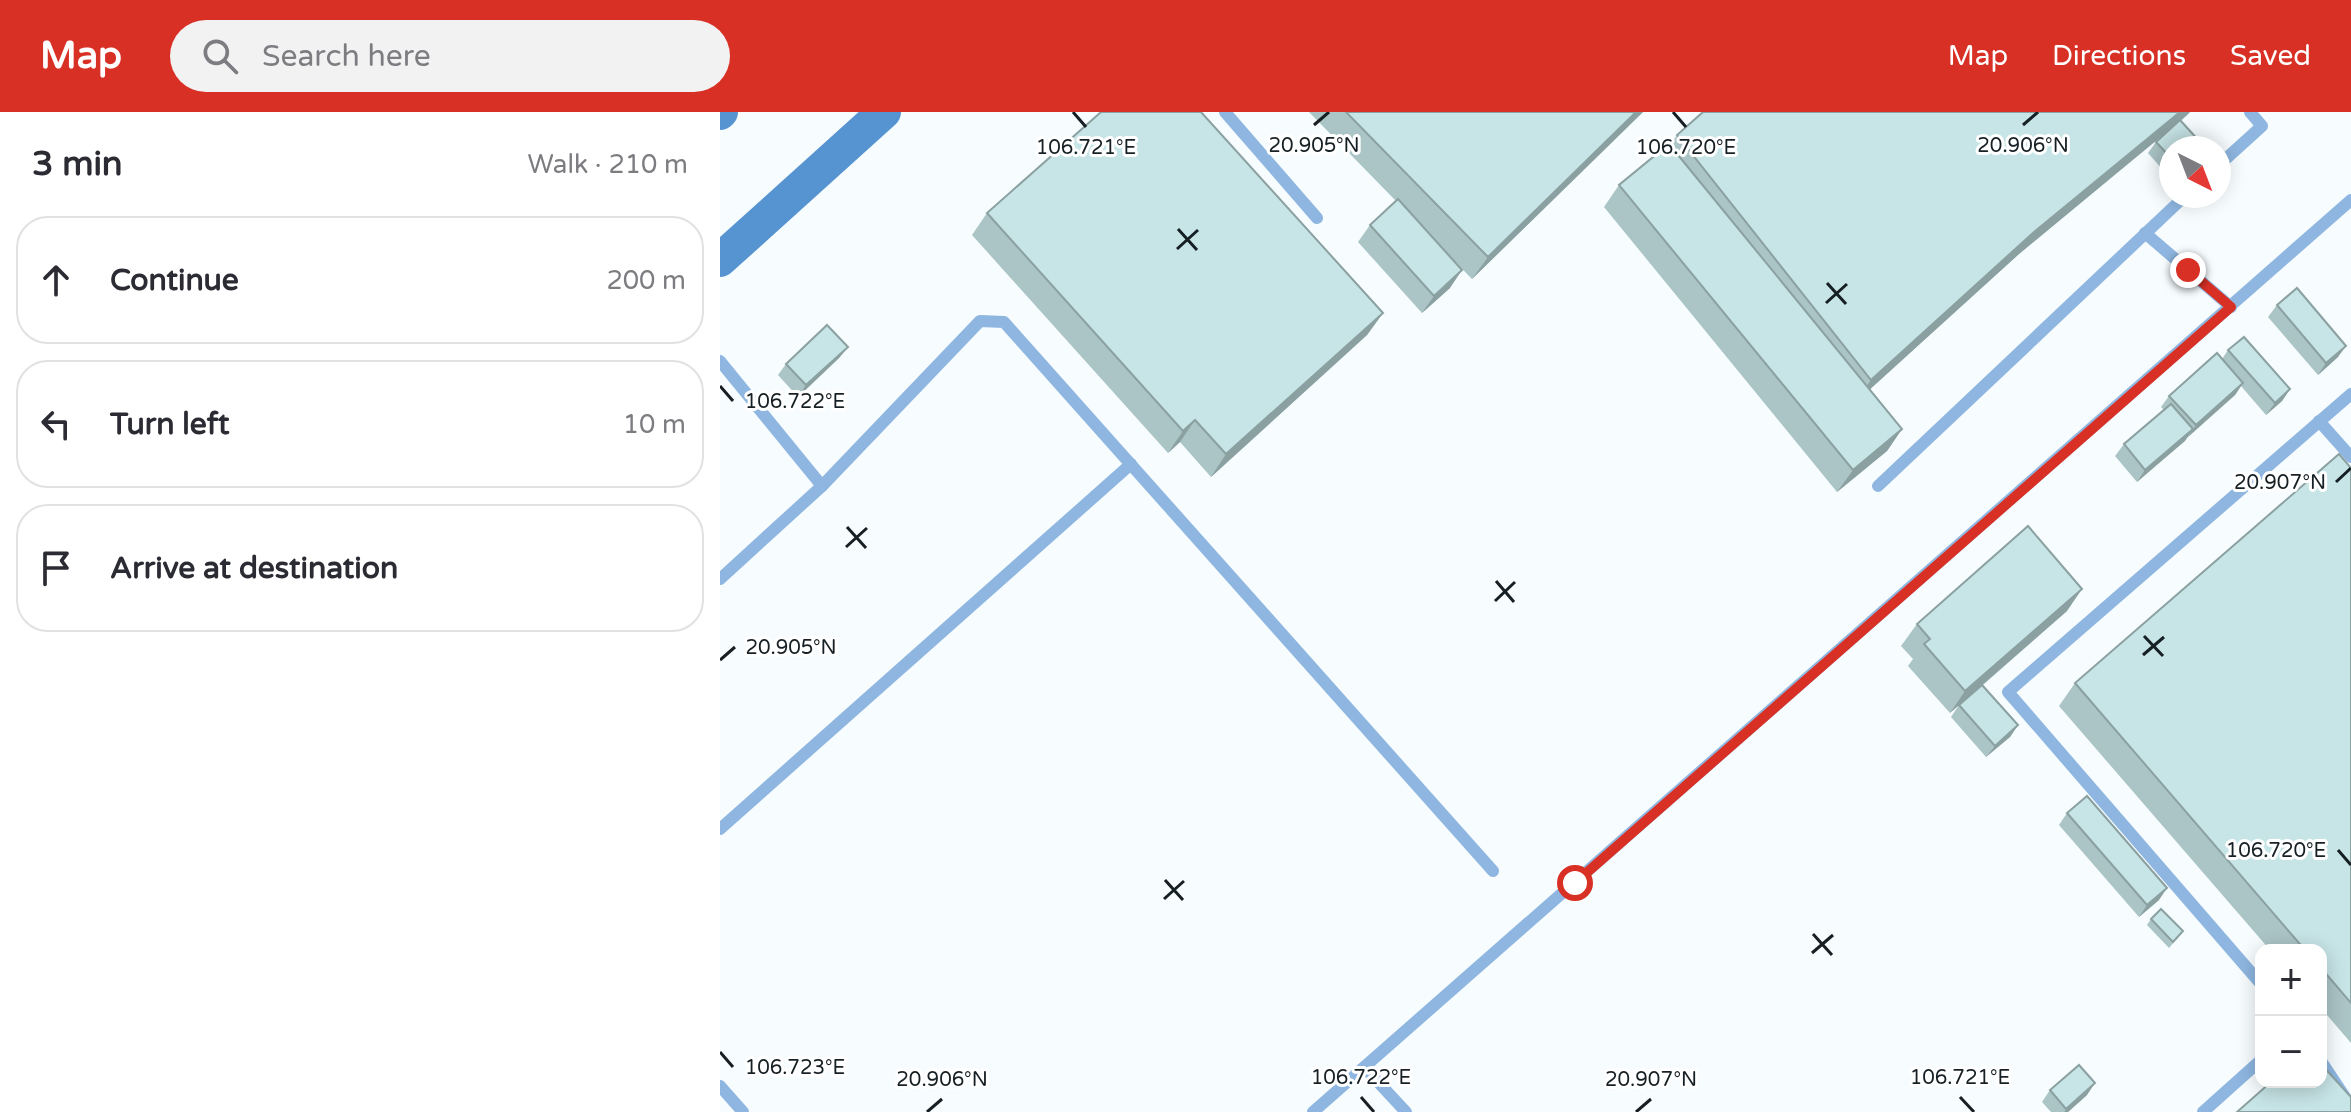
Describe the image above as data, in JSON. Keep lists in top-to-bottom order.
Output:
{
  "north": "bottom right",
  "page": {
    "header": "Map",
    "search": "Search here",
    "nav": ["Map", "Directions", "Saved"],
    "heading": ["3 min", "Walk · 210 m"],
    "list": [
      ["Continue", "200 m"],
      ["Turn left", "10 m"],
      "Arrive at destination"
    ],
    "map_buttons": ["+", "−"]
  },
  "coordinates": [
    "20.905°N",
    "20.906°N",
    "106.721°E",
    "106.720°E",
    "106.722°E",
    "20.907°N",
    "106.723°E"
  ]
}
